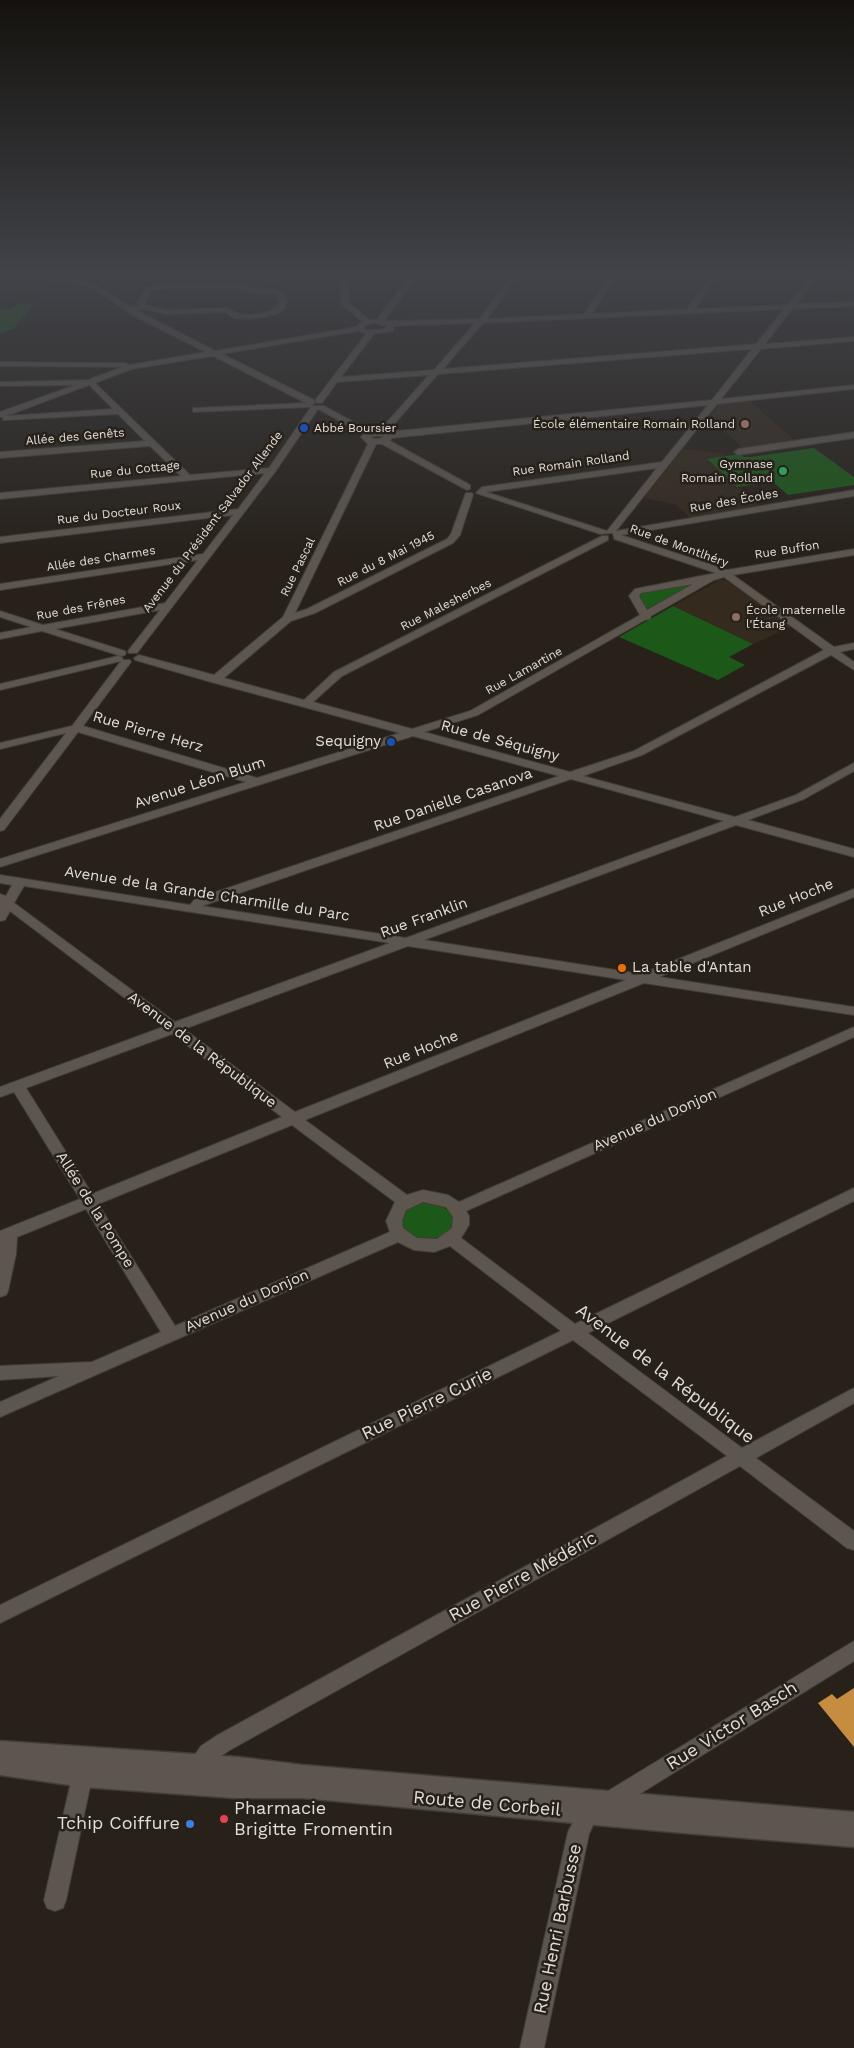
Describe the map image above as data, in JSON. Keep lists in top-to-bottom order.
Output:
{
  "streets": {
    "main road": ["Route de Corbeil"],
    "street": [
      "Allée des Genêts",
      "Rue Romain Rolland",
      "Rue du Cottage",
      "Rue des Écoles",
      "Rue du Docteur Roux",
      "Avenue du Président Salvador Allende",
      "Rue de Montlhéry",
      "Rue Buffon",
      "Allée des Charmes",
      "Rue du 8 Mai 1945",
      "Rue Pascal",
      "Rue Malesherbes",
      "Rue des Frênes",
      "Rue Lamartine",
      "Rue Pierre Herz",
      "Rue de Séquigny",
      "Avenue Léon Blum",
      "Rue Danielle Casanova",
      "Avenue de la Grande Charmille du Parc",
      "Rue Hoche",
      "Rue Franklin",
      "Avenue de la République",
      "Avenue du Donjon",
      "Allée de la Pompe",
      "Rue Pierre Curie",
      "Rue Pierre Médéric",
      "Rue Victor Basch",
      "Rue Henri Barbusse"
    ]
  },
  "crossings": [
    ["Rue Romain Rolland", "Rue de Montlhéry"],
    ["Rue du Cottage", "Avenue du Président Salvador Allende"],
    ["Rue des Écoles", "Rue de Montlhéry"],
    ["Rue des Écoles", "Rue Malesherbes"],
    ["Rue du Docteur Roux", "Avenue du Président Salvador Allende"],
    ["Avenue du Président Salvador Allende", "Allée des Charmes"],
    ["Avenue du Président Salvador Allende", "Rue des Frênes"],
    ["Avenue du Président Salvador Allende", "Rue de Séquigny"],
    ["Rue de Montlhéry", "Rue Buffon"],
    ["Rue de Montlhéry", "Rue Malesherbes"],
    ["Rue de Montlhéry", "Rue Lamartine"],
    ["Rue de Montlhéry", "Rue Danielle Casanova"],
    ["Rue Buffon", "Rue Lamartine"],
    ["Rue du 8 Mai 1945", "Rue Pascal"],
    ["Rue Pascal", "Rue de Séquigny"],
    ["Rue Malesherbes", "Rue de Séquigny"],
    ["Rue Lamartine", "Rue de Séquigny"],
    ["Rue Lamartine", "Avenue Léon Blum"],
    ["Rue Pierre Herz", "Avenue Léon Blum"],
    ["Rue de Séquigny", "Avenue Léon Blum"],
    ["Rue de Séquigny", "Rue Danielle Casanova"],
    ["Rue de Séquigny", "Rue Franklin"],
    ["Rue Danielle Casanova", "Avenue de la Grande Charmille du Parc"],
    ["Avenue de la Grande Charmille du Parc", "Rue Hoche"],
    ["Avenue de la Grande Charmille du Parc", "Rue Franklin"],
    ["Rue Hoche", "Avenue de la République"],
    ["Rue Hoche", "Allée de la Pompe"],
    ["Rue Franklin", "Avenue de la République"],
    ["Rue Franklin", "Allée de la Pompe"],
    ["Avenue de la République", "Avenue du Donjon"],
    ["Avenue de la République", "Rue Pierre Curie"],
    ["Avenue de la République", "Rue Pierre Médéric"],
    ["Avenue du Donjon", "Allée de la Pompe"],
    ["Rue Pierre Médéric", "Route de Corbeil"],
    ["Rue Victor Basch", "Route de Corbeil"],
    ["Route de Corbeil", "Rue Henri Barbusse"]
  ],
  "places": [
    "École élémentaire Romain Rolland",
    "Abbé Boursier",
    "Gymnase Romain Rolland",
    "École maternelle l'Étang",
    "Sequigny",
    "La table d'Antan",
    "Pharmacie Brigitte Fromentin",
    "Tchip Coiffure"
  ]
}
